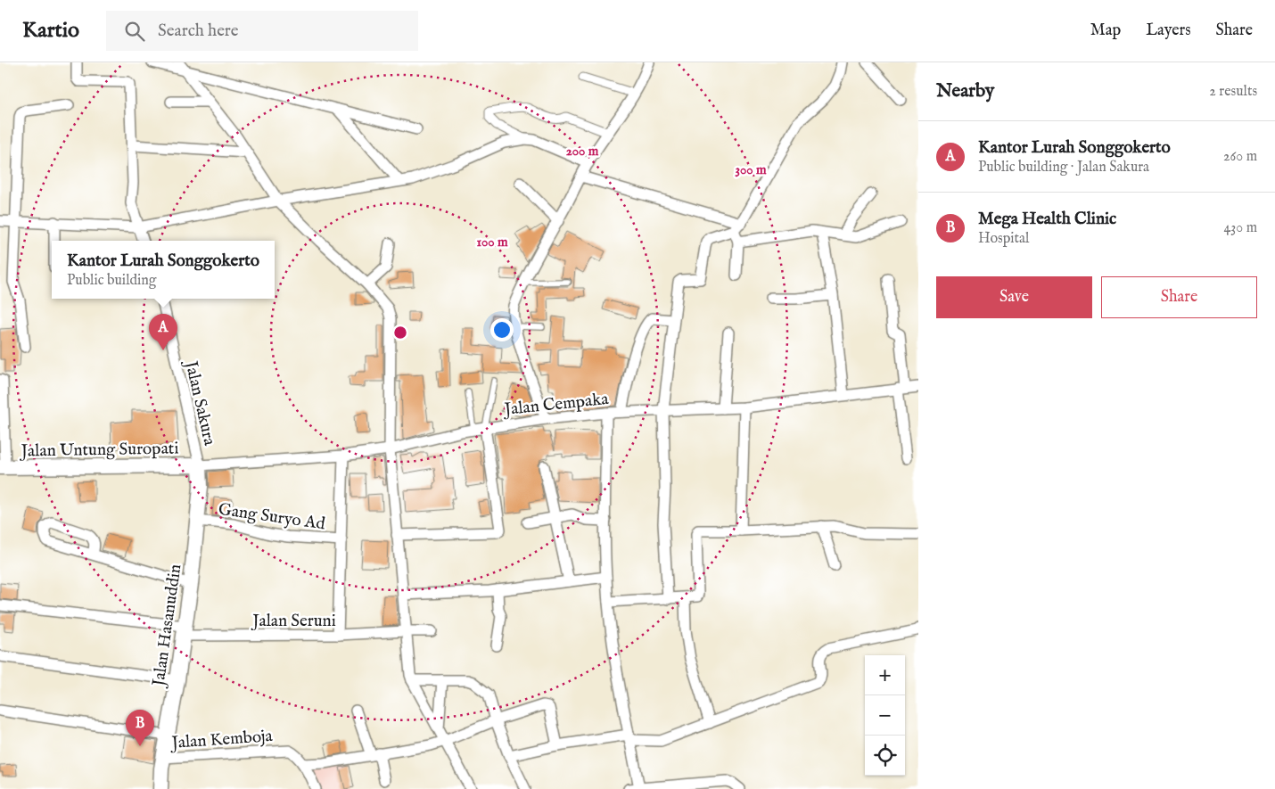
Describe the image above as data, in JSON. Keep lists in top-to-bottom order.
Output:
{
  "streets": {
    "main road": ["Jalan Untung Suropati", "Jalan Hasanuddin"],
    "street": [
      "Jalan Sakura",
      "Jalan Cempaka",
      "Gang Suryo Ad",
      "Jalan Seruni",
      "Jalan Kemboja"
    ]
  },
  "crossings": [
    ["Jalan Sakura", "Jalan Cempaka"],
    ["Jalan Sakura", "Jalan Untung Suropati"],
    ["Jalan Sakura", "Jalan Hasanuddin"],
    ["Jalan Cempaka", "Jalan Untung Suropati"],
    ["Jalan Cempaka", "Jalan Hasanuddin"],
    ["Jalan Untung Suropati", "Jalan Hasanuddin"],
    ["Gang Suryo Ad", "Jalan Hasanuddin"],
    ["Jalan Seruni", "Jalan Hasanuddin"],
    ["Jalan Hasanuddin", "Jalan Kemboja"]
  ],
  "page": {
    "header": "Kartio",
    "search": "Search here",
    "nav": ["Map", "Layers", "Share"],
    "heading": ["Nearby", "2 results"],
    "list": [
      {
        "mark": "A",
        "name": "Kantor Lurah Songgokerto",
        "note": "Public building · Jalan Sakura",
        "value": "260 m"
      },
      {
        "mark": "B",
        "name": "Mega Health Clinic",
        "note": "Hospital",
        "value": "430 m"
      }
    ],
    "popup": ["Kantor Lurah Songgokerto", "Public building"],
    "buttons": ["Save", "Share"],
    "pins": ["A", "B"],
    "map_buttons": ["+", "−"]
  },
  "rings": ["200 m", "300 m", "100 m"]
}
